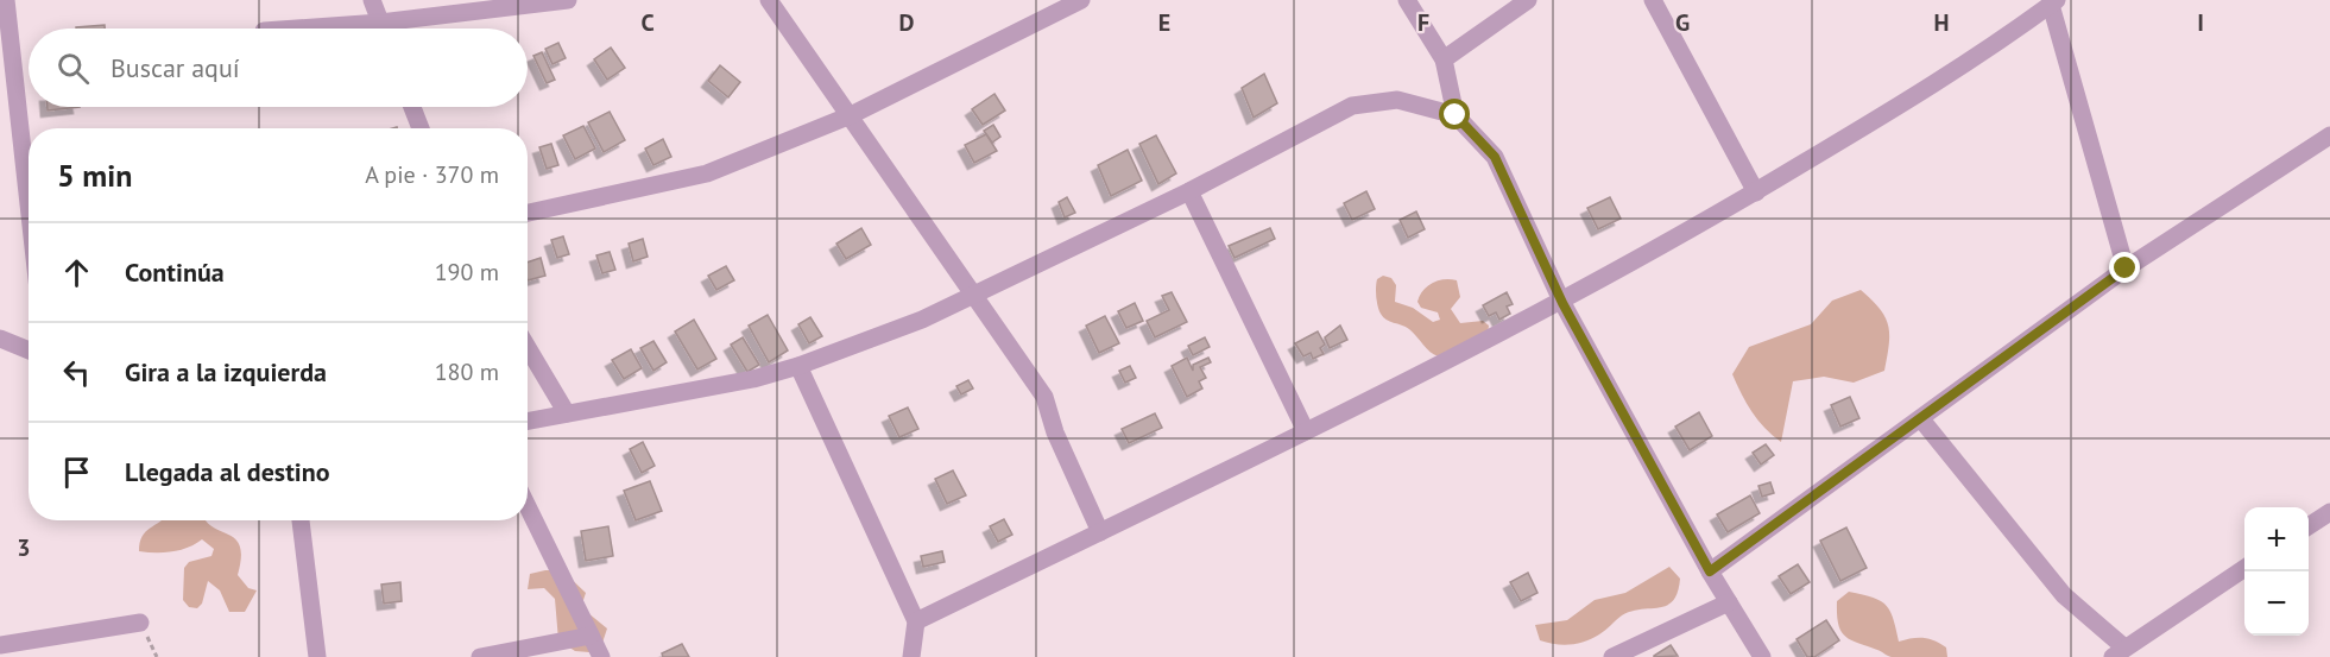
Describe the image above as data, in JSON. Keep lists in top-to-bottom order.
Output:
{
  "page": {
    "search": "Buscar aquí",
    "heading": ["5 min", "A pie · 370 m"],
    "list": [
      ["Continúa", "190 m"],
      ["Gira a la izquierda", "180 m"],
      "Llegada al destino"
    ],
    "map_buttons": ["+", "−"]
  },
  "grid": {
    "columns": [
      "C",
      "D",
      "E",
      "F",
      "G",
      "H",
      "I"
    ],
    "rows": ["3"]
  }
}
